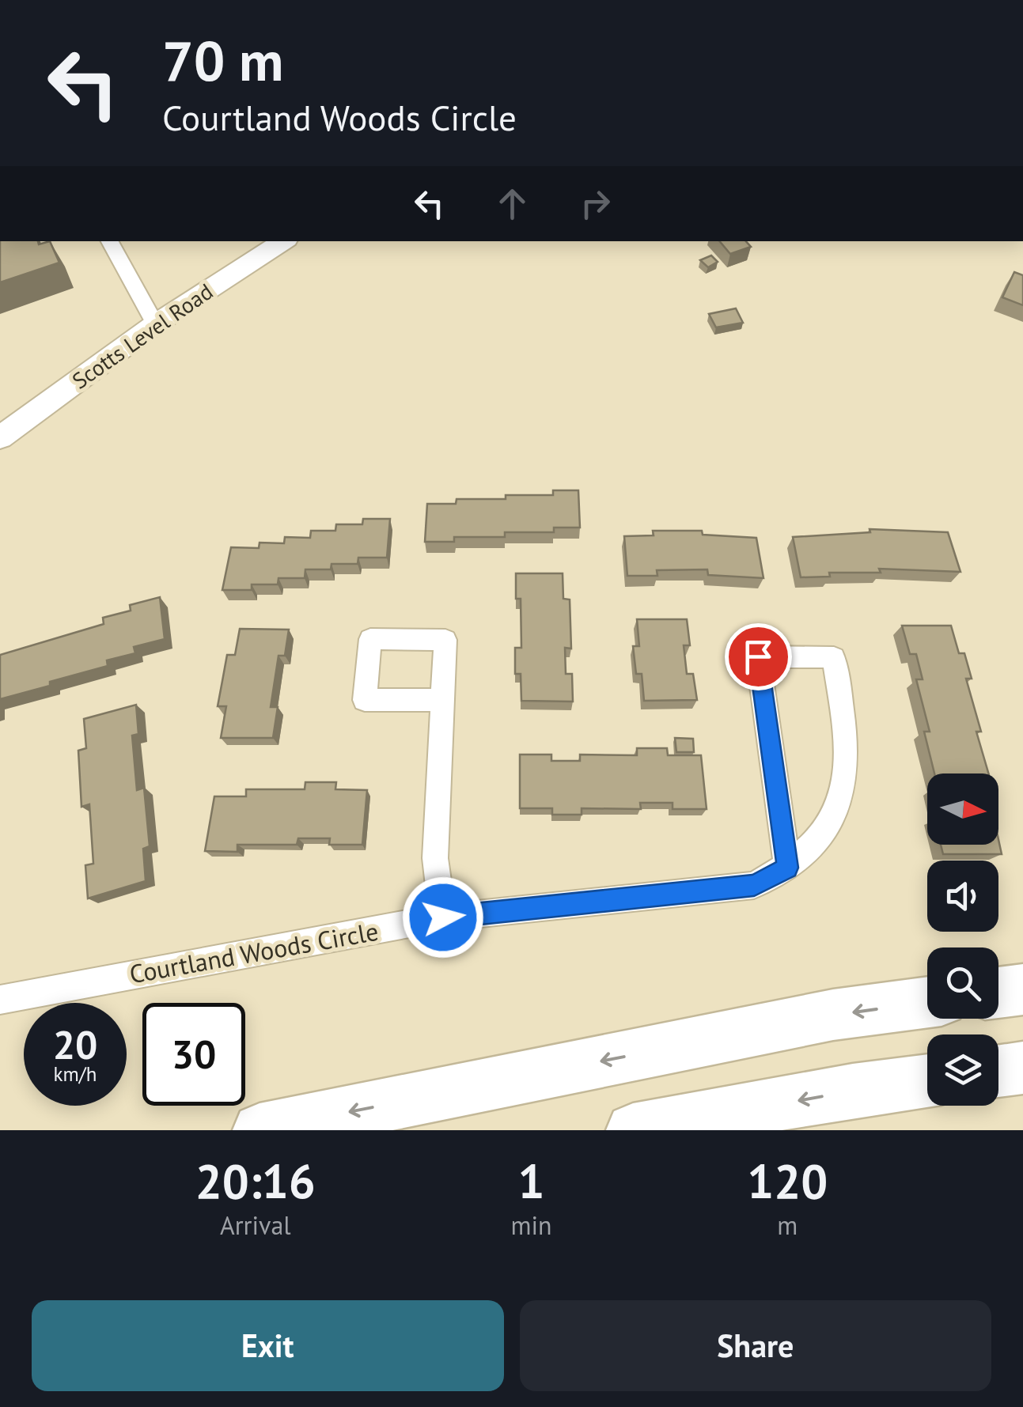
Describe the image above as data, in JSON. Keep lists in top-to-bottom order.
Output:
{
  "streets": {
    "main road": ["Scotts Level Road"],
    "street": ["Courtland Woods Circle"]
  },
  "north": "right",
  "page": {
    "turn": ["70 m", "Courtland Woods Circle"],
    "speed": "20 km/h",
    "limit": "30",
    "eta": [
      "20:16",
      "Arrival",
      "1",
      "min",
      "120",
      "m"
    ],
    "buttons": ["Exit", "Share"]
  }
}
